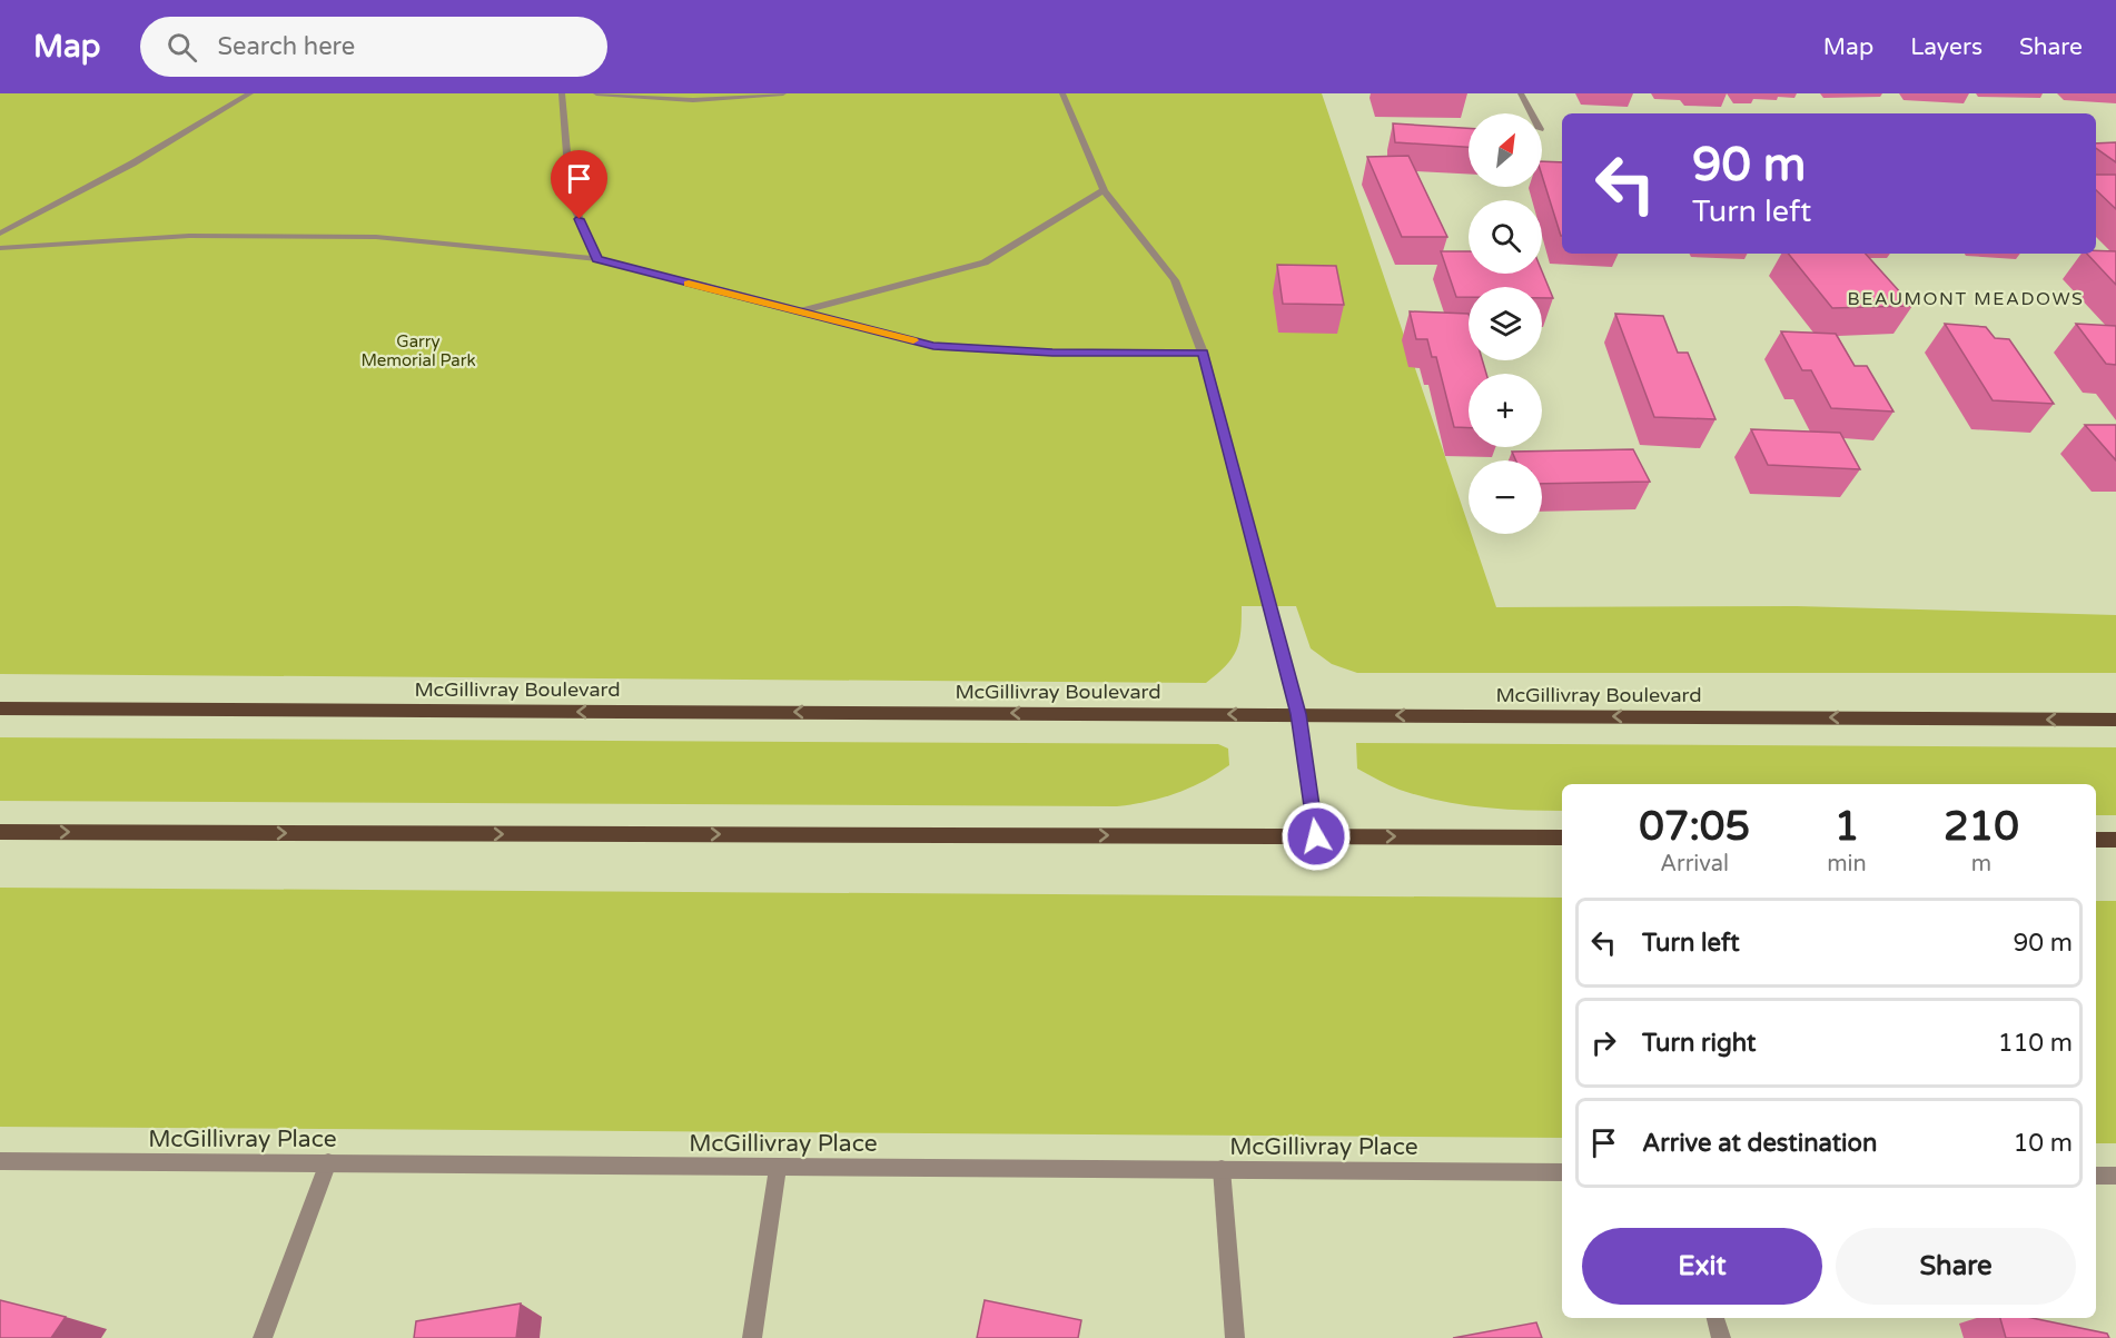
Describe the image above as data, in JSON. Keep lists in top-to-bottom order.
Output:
{
  "streets": {
    "main road": ["McGillivray Boulevard"],
    "street": ["McGillivray Place"]
  },
  "districts": ["BEAUMONT MEADOWS"],
  "parks": ["Garry Memorial Park"],
  "north": "top right",
  "page": {
    "header": "Map",
    "search": "Search here",
    "nav": ["Map", "Layers", "Share"],
    "map_buttons": ["+", "−"],
    "turn": ["90 m", "Turn left"],
    "eta": [
      "07:05",
      "Arrival",
      "1",
      "min",
      "210",
      "m"
    ],
    "list": [
      {
        "name": "Turn left",
        "value": "90 m"
      },
      {
        "name": "Turn right",
        "value": "110 m"
      },
      {
        "name": "Arrive at destination",
        "value": "10 m"
      }
    ],
    "buttons": ["Exit", "Share"]
  }
}
